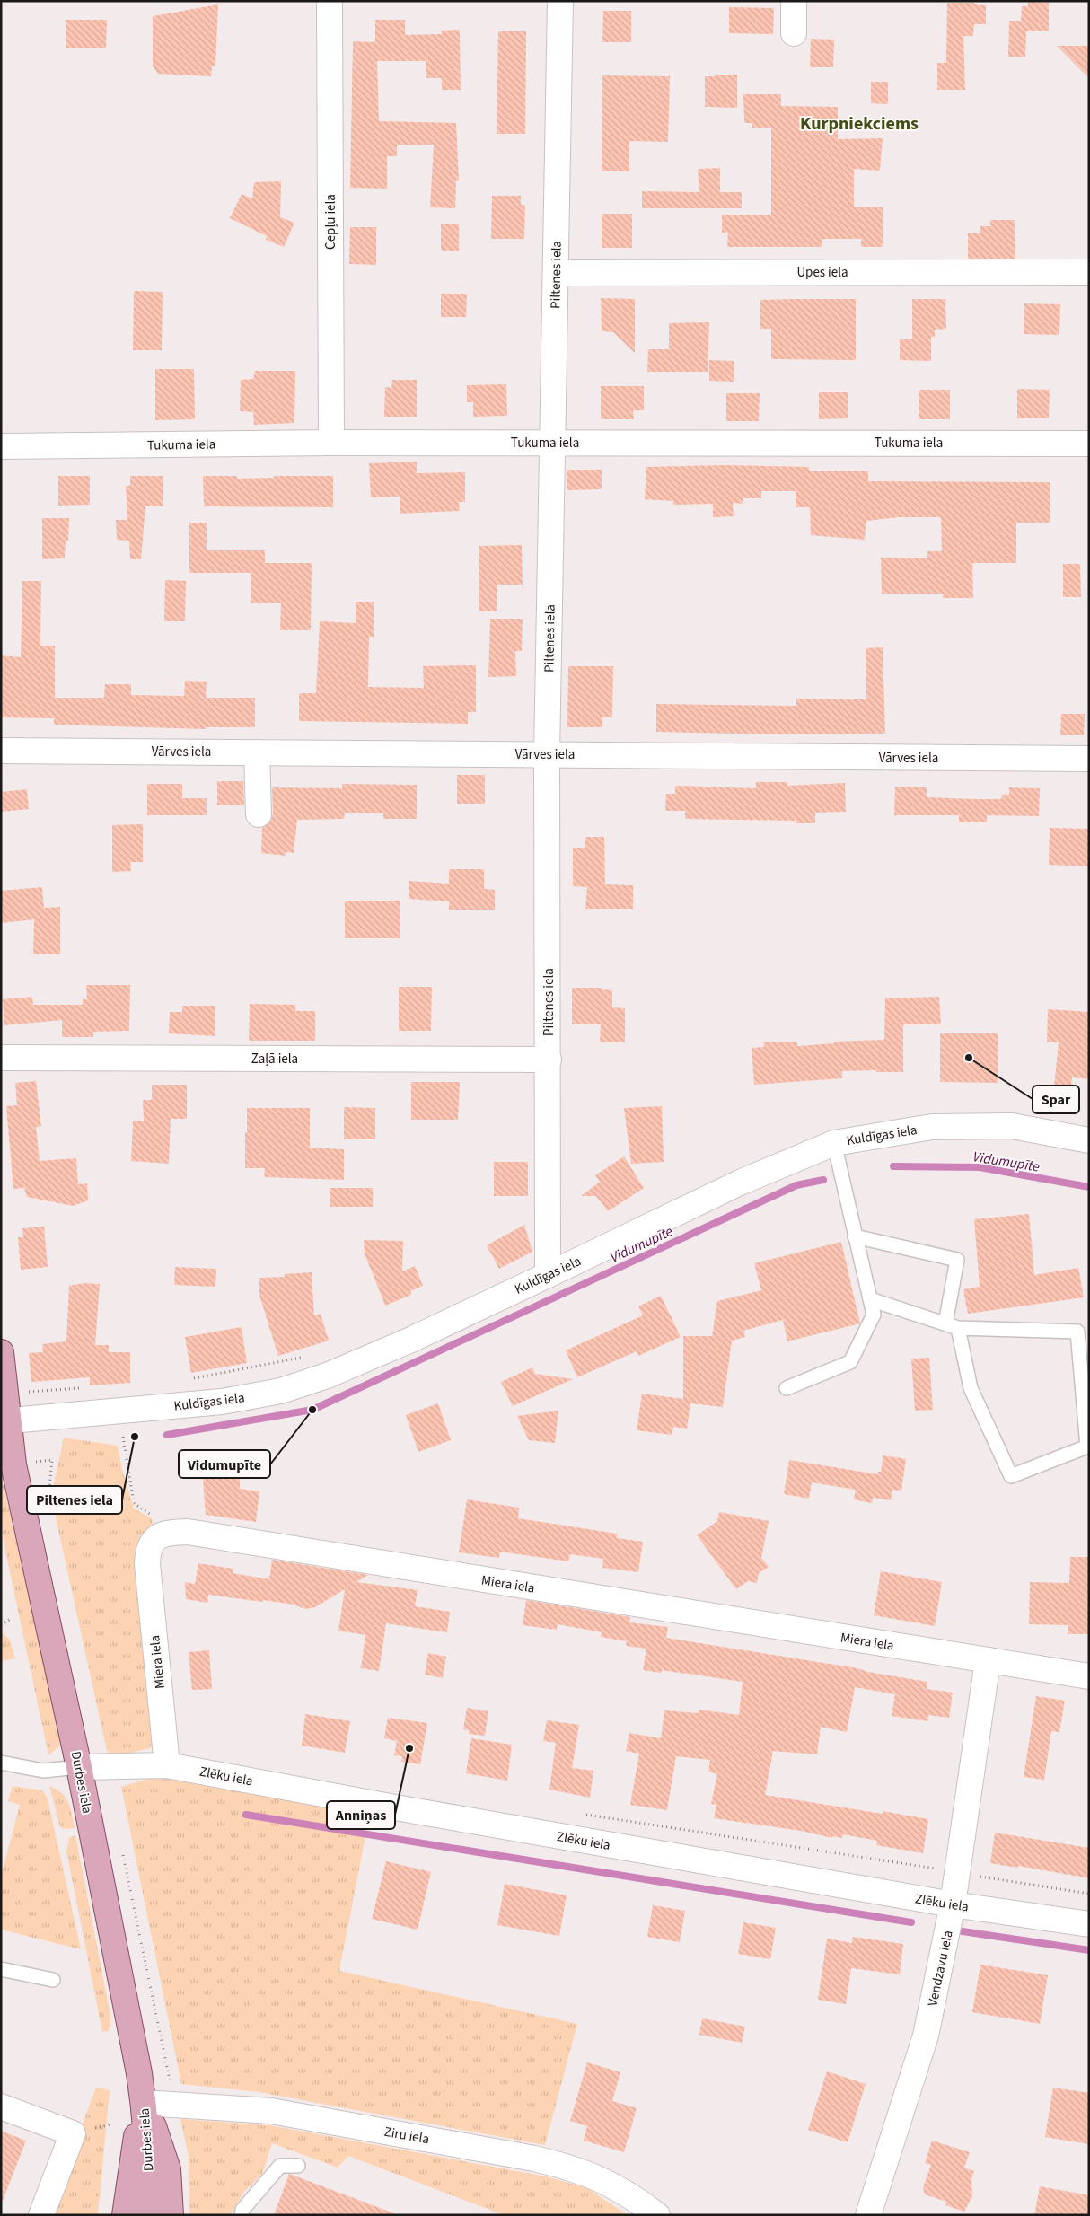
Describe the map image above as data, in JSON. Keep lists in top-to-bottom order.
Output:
{
  "streets": {
    "main road": ["Durbes iela"],
    "street": [
      "Cepļu iela",
      "Upes iela",
      "Piltenes iela",
      "Tukuma iela",
      "Vārves iela",
      "Zaļā iela",
      "Kuldīgas iela",
      "Miera iela",
      "Zlēku iela",
      "Vendzavu iela",
      "Ziru iela"
    ]
  },
  "crossings": [
    ["Cepļu iela", "Tukuma iela"],
    ["Upes iela", "Piltenes iela"],
    ["Piltenes iela", "Tukuma iela"],
    ["Piltenes iela", "Vārves iela"],
    ["Piltenes iela", "Zaļā iela"],
    ["Piltenes iela", "Kuldīgas iela"],
    ["Kuldīgas iela", "Durbes iela"],
    ["Miera iela", "Zlēku iela"],
    ["Miera iela", "Vendzavu iela"],
    ["Zlēku iela", "Durbes iela"],
    ["Zlēku iela", "Vendzavu iela"],
    ["Durbes iela", "Ziru iela"]
  ],
  "districts": ["Kurpniekciems"],
  "water": ["Vidumupīte"],
  "places": [
    "Spar",
    "Vidumupīte",
    "Piltenes iela",
    "Anniņas"
  ]
}
